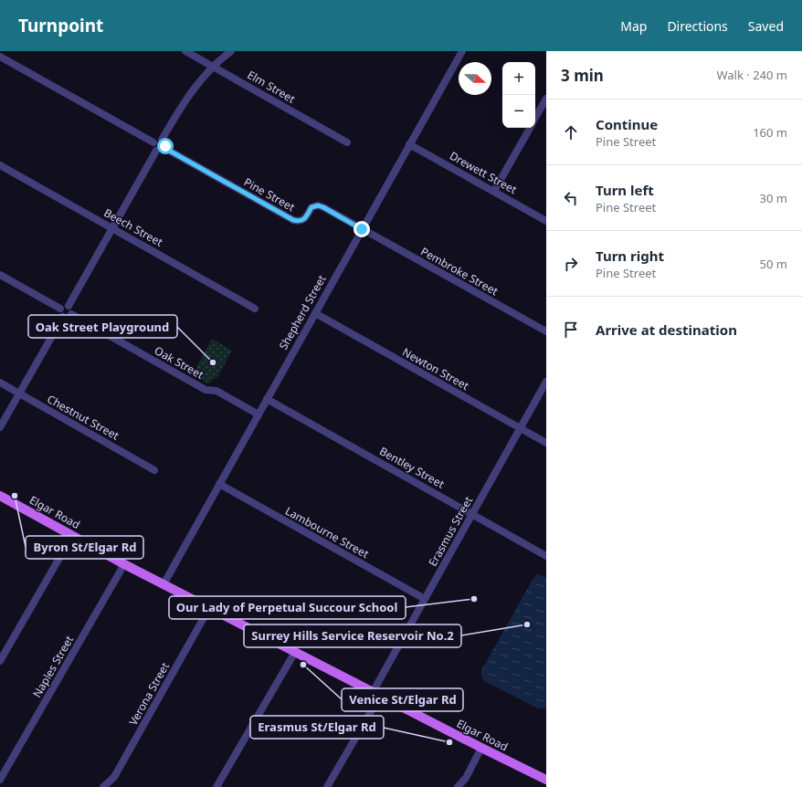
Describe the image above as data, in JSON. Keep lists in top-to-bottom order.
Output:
{
  "streets": {
    "main road": ["Elgar Road"],
    "street": [
      "Elm Street",
      "Drewett Street",
      "Pine Street",
      "Beech Street",
      "Pembroke Street",
      "Shepherd Street",
      "Oak Street",
      "Newton Street",
      "Chestnut Street",
      "Bentley Street",
      "Erasmus Street",
      "Lambourne Street",
      "Naples Street",
      "Verona Street"
    ]
  },
  "crossings": [
    ["Drewett Street", "Shepherd Street"],
    ["Pine Street", "Pembroke Street"],
    ["Pine Street", "Shepherd Street"],
    ["Pembroke Street", "Shepherd Street"],
    ["Shepherd Street", "Oak Street"],
    ["Shepherd Street", "Newton Street"],
    ["Shepherd Street", "Bentley Street"],
    ["Shepherd Street", "Elgar Road"],
    ["Shepherd Street", "Lambourne Street"],
    ["Newton Street", "Erasmus Street"],
    ["Bentley Street", "Erasmus Street"],
    ["Elgar Road", "Erasmus Street"],
    ["Elgar Road", "Naples Street"],
    ["Elgar Road", "Verona Street"],
    ["Erasmus Street", "Lambourne Street"]
  ],
  "places": [
    "Oak Street Playground",
    "Byron St/Elgar Rd",
    "Our Lady of Perpetual Succour School",
    "Surrey Hills Service Reservoir No.2",
    "Venice St/Elgar Rd",
    "Erasmus St/Elgar Rd"
  ],
  "north": "right",
  "page": {
    "header": "Turnpoint",
    "nav": ["Map", "Directions", "Saved"],
    "heading": ["3 min", "Walk · 240 m"],
    "map_buttons": ["+", "−"],
    "list": [
      ["Continue", "Pine Street", "160 m"],
      ["Turn left", "Pine Street", "30 m"],
      ["Turn right", "Pine Street", "50 m"],
      "Arrive at destination"
    ]
  }
}
